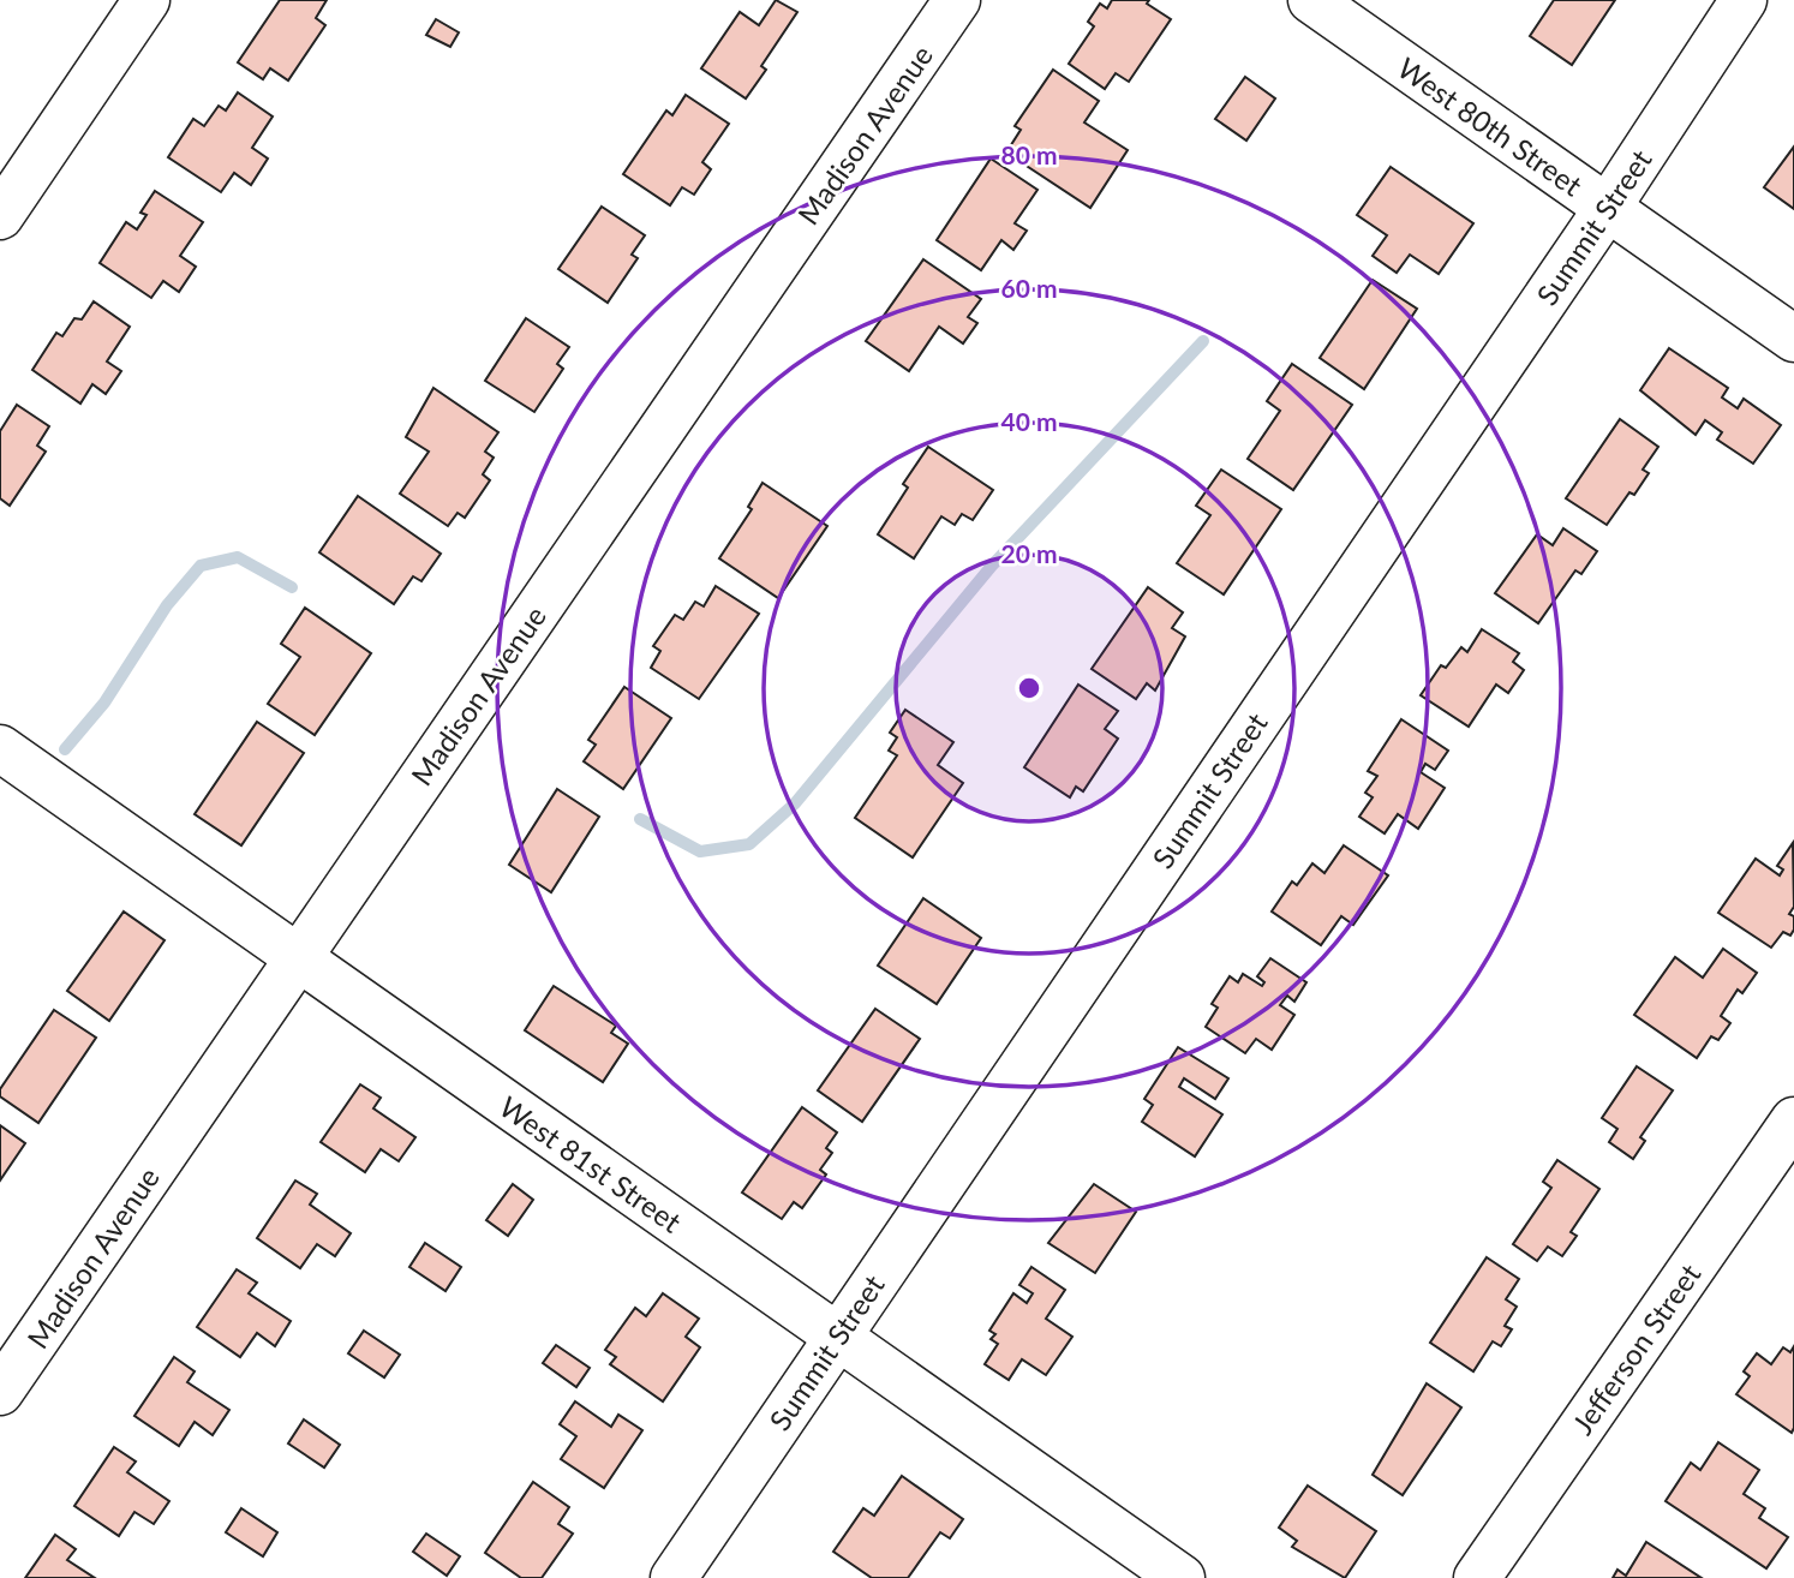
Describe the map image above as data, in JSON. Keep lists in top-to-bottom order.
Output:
{
  "streets": {
    "street": [
      "West 80th Street",
      "Madison Avenue",
      "Summit Street",
      "West 81st Street",
      "Jefferson Street"
    ]
  },
  "crossings": [
    ["West 80th Street", "Summit Street"],
    ["Madison Avenue", "West 81st Street"],
    ["Summit Street", "West 81st Street"]
  ],
  "rings": [
    "80 m",
    "60 m",
    "40 m",
    "20 m"
  ]
}
